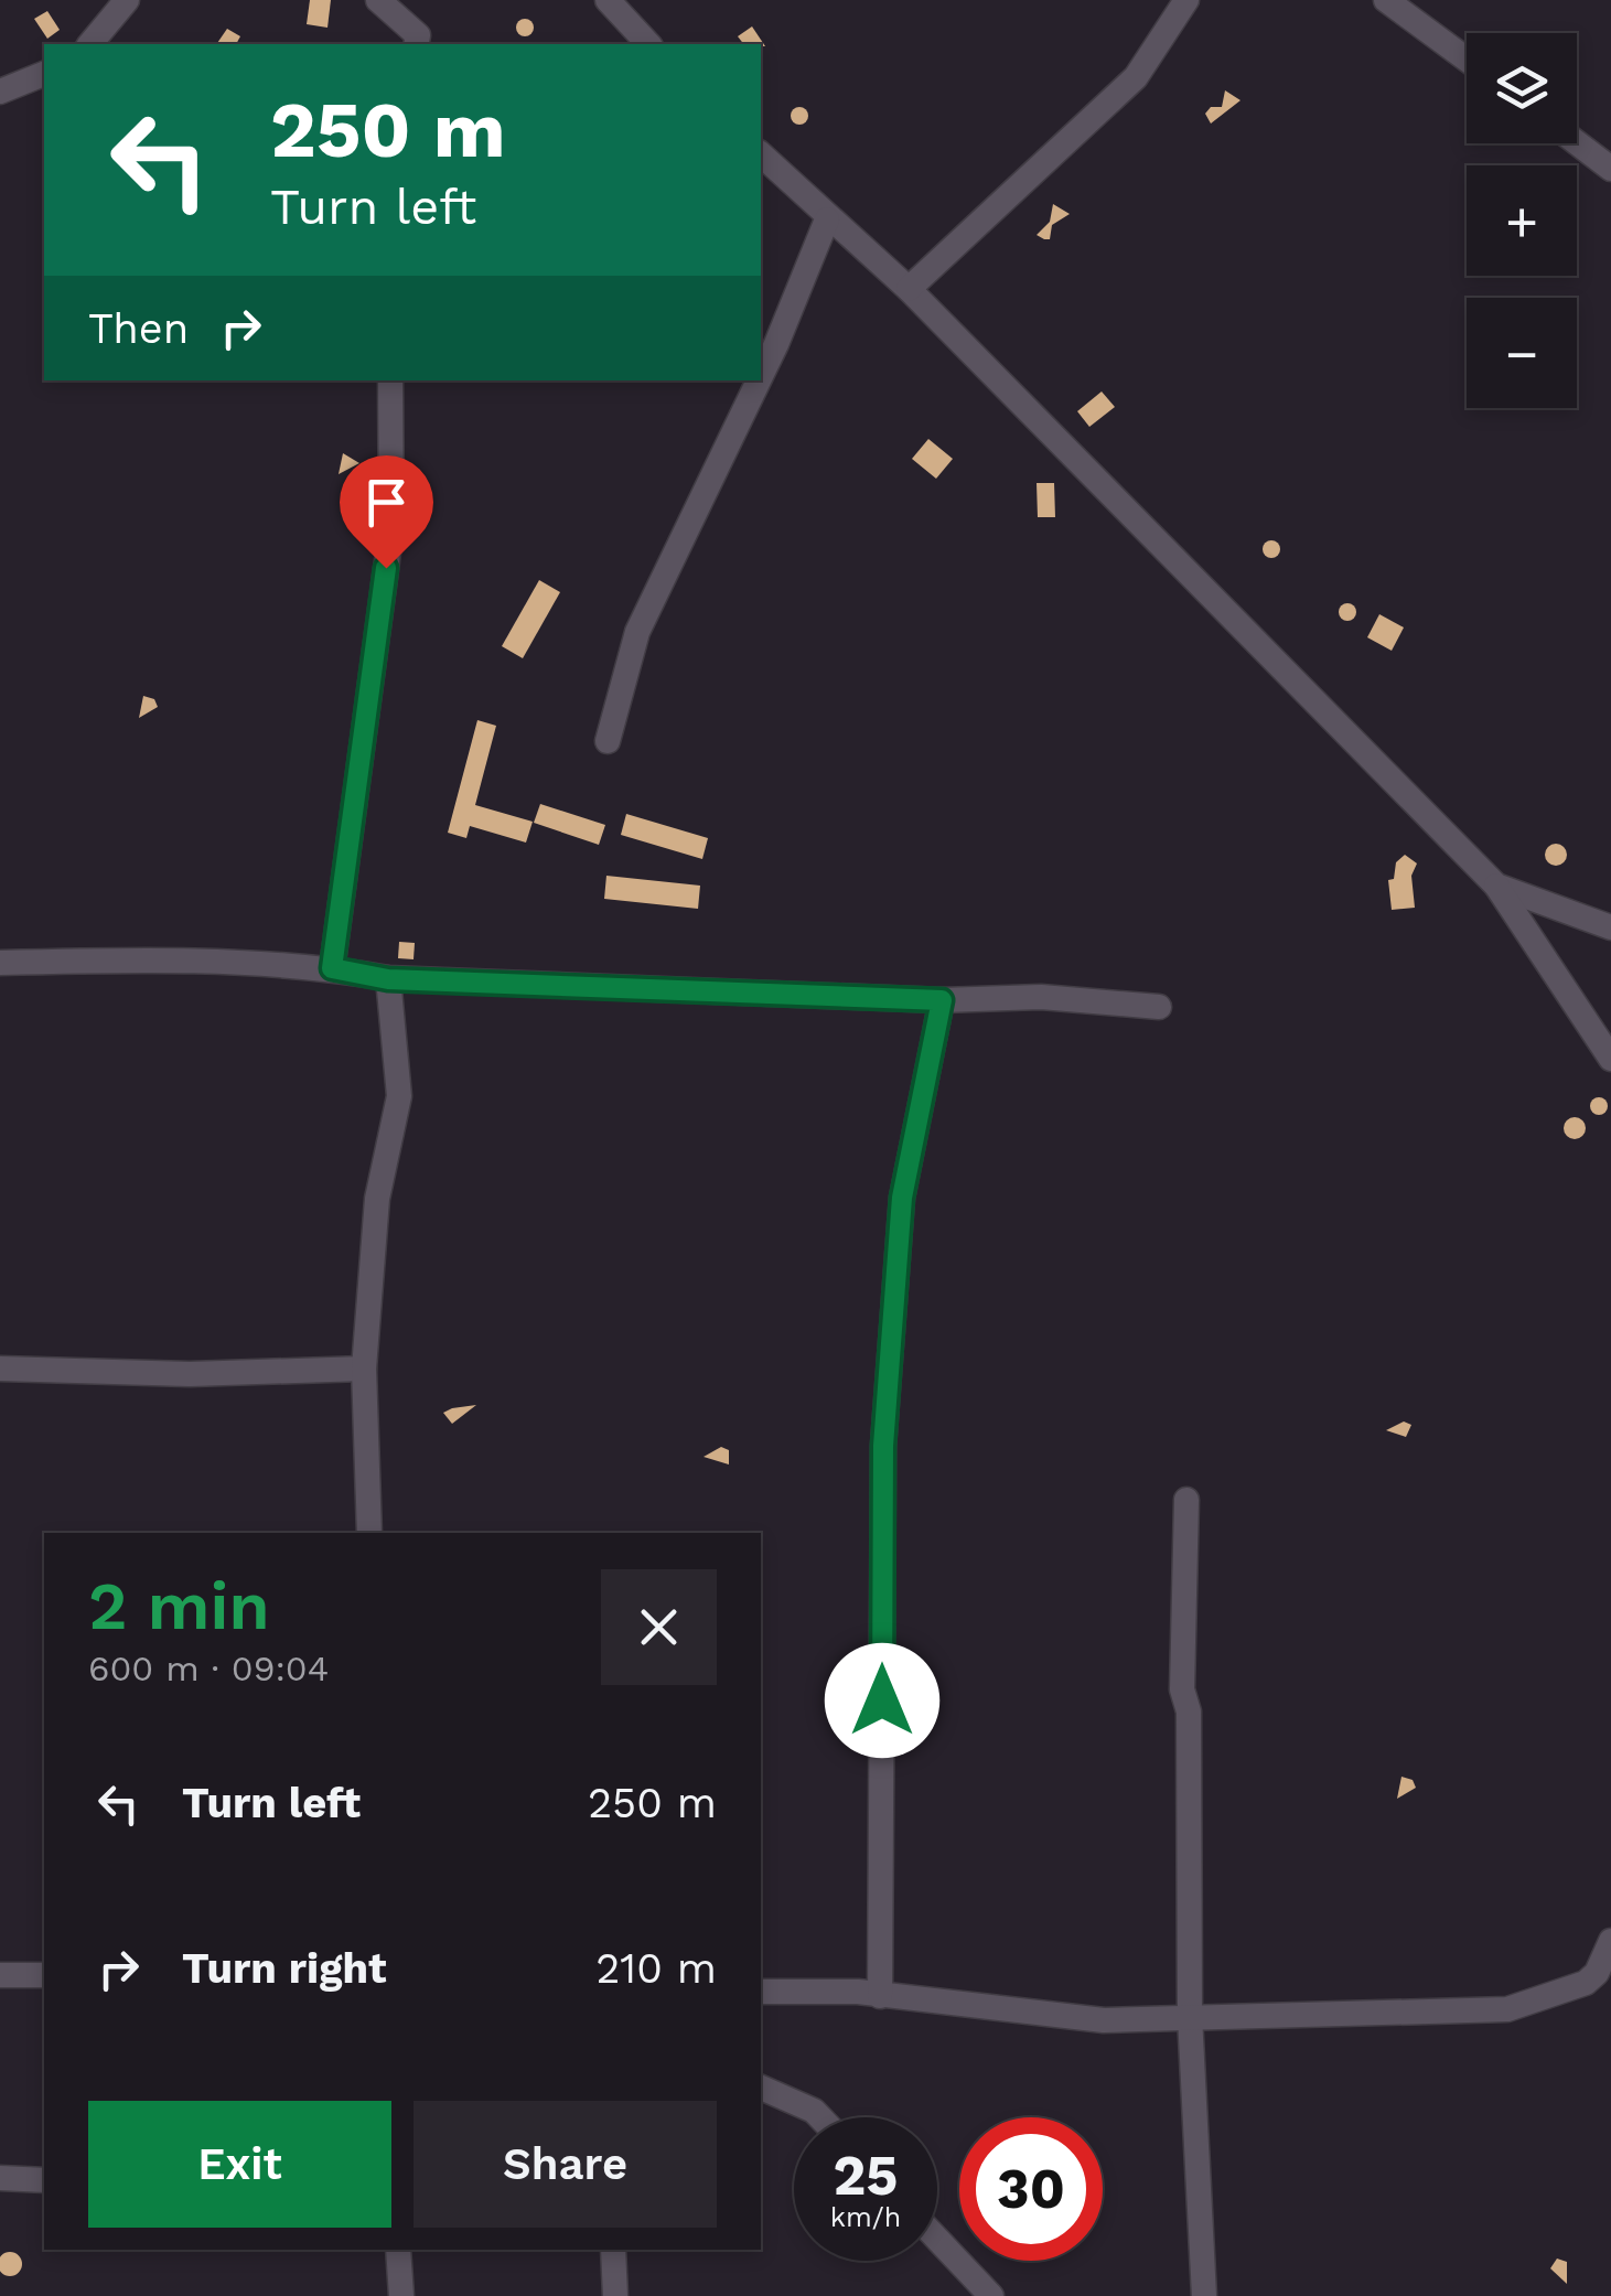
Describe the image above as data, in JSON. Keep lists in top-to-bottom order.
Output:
{
  "page": {
    "map_buttons": ["+", "−"],
    "turn": ["250 m", "Turn left"],
    "then": "Then",
    "heading": ["2 min", "600 m · 09:04"],
    "list": [
      {
        "name": "Turn left",
        "value": "250 m"
      },
      {
        "name": "Turn right",
        "value": "210 m"
      }
    ],
    "buttons": ["Exit", "Share"],
    "speed": "25 km/h",
    "limit": "30"
  }
}
